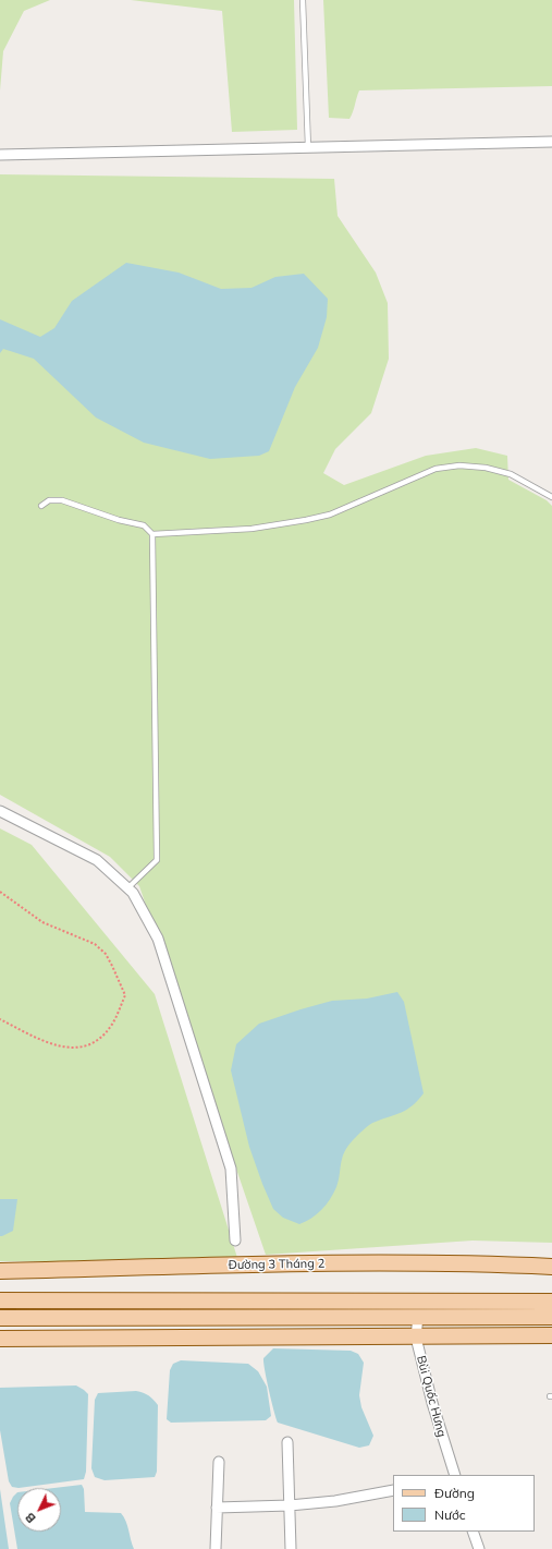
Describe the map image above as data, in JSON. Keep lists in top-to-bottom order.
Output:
{
  "streets": {
    "main road": ["Đường 3 Tháng 2"],
    "street": ["Bùi Quốc Hưng"]
  },
  "legend": ["Đường", "Nước"],
  "north": "bottom left"
}
